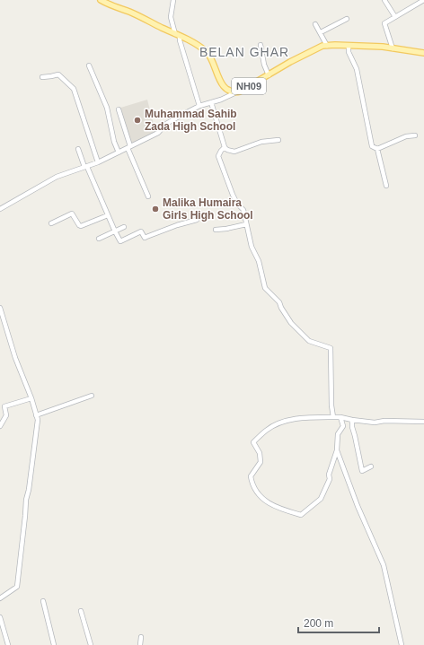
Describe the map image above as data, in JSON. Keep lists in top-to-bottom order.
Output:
{
  "streets": {
    "main road": ["NH09"]
  },
  "districts": ["BELAN GHAR"],
  "places": ["Muhammad Sahib Zada High School", "Malika Humaira Girls High School"],
  "scale_bar": "200 m"
}
